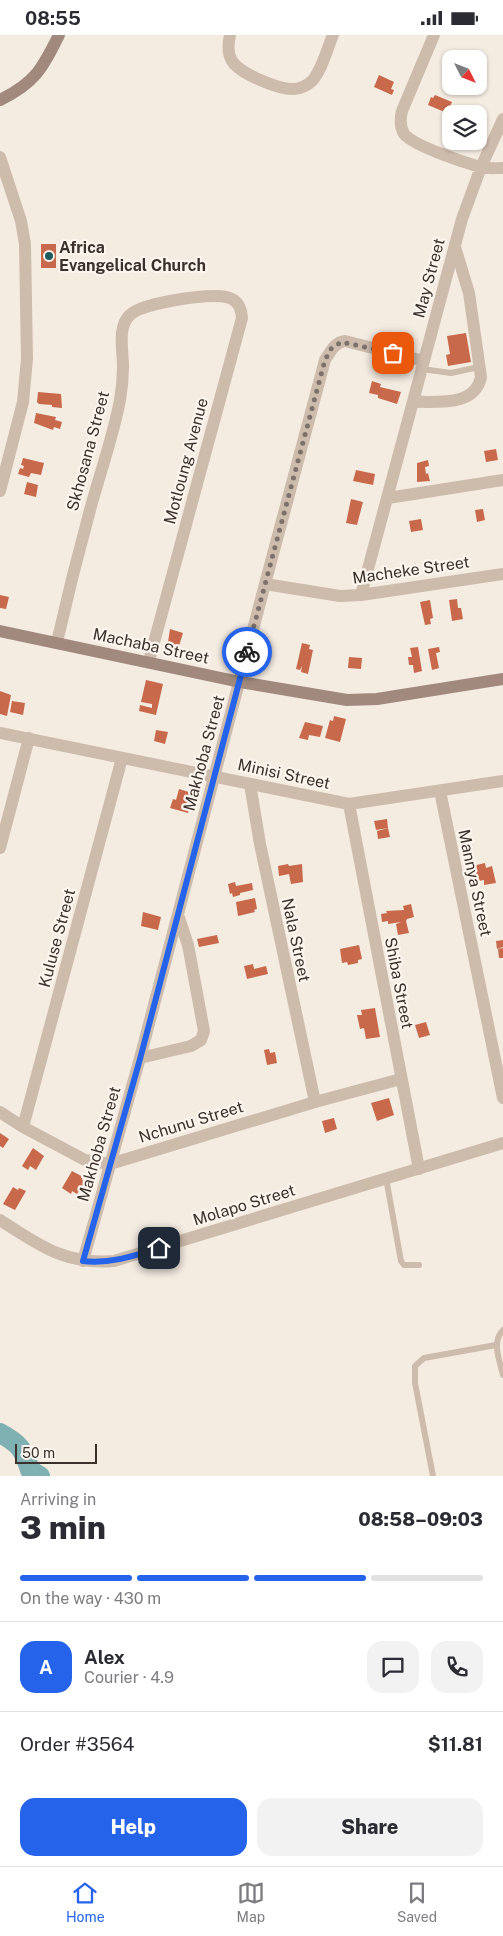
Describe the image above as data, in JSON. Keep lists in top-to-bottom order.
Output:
{
  "streets": {
    "street": [
      "May Street",
      "Skhosana Street",
      "Motloung Avenue",
      "Macheke Street",
      "Machaba Street",
      "Makhoba Street",
      "Minisi Street",
      "Mannya Street",
      "Kuluse Street",
      "Nala Street",
      "Shiba Street",
      "Nchunu Street",
      "Molapo Street"
    ]
  },
  "crossings": [
    ["May Street", "Macheke Street"],
    ["May Street", "Makhoba Street"],
    ["Skhosana Street", "Motloung Avenue"],
    ["Skhosana Street", "Machaba Street"],
    ["Motloung Avenue", "Machaba Street"],
    ["Macheke Street", "Makhoba Street"],
    ["Machaba Street", "Makhoba Street"],
    ["Makhoba Street", "Minisi Street"],
    ["Makhoba Street", "Nchunu Street"],
    ["Makhoba Street", "Molapo Street"],
    ["Minisi Street", "Mannya Street"],
    ["Minisi Street", "Kuluse Street"],
    ["Minisi Street", "Nala Street"],
    ["Minisi Street", "Shiba Street"],
    ["Kuluse Street", "Nchunu Street"],
    ["Nala Street", "Nchunu Street"],
    ["Shiba Street", "Nchunu Street"],
    ["Shiba Street", "Molapo Street"]
  ],
  "places": ["Africa Evangelical Church"],
  "scale_bar": "50 m",
  "north": "bottom right",
  "page": {
    "status": "08:55",
    "scale": "50 m",
    "heading": ["3 min", "Arriving in", "08:58–09:03"],
    "panel": [
      "Alex",
      "Courier · 4.9",
      "Order #3564",
      "$11.81"
    ],
    "bar": "On the way · 430 m",
    "round": "A",
    "buttons": ["Help", "Share"],
    "tabs": ["Home", "Map", "Saved"]
  }
}
